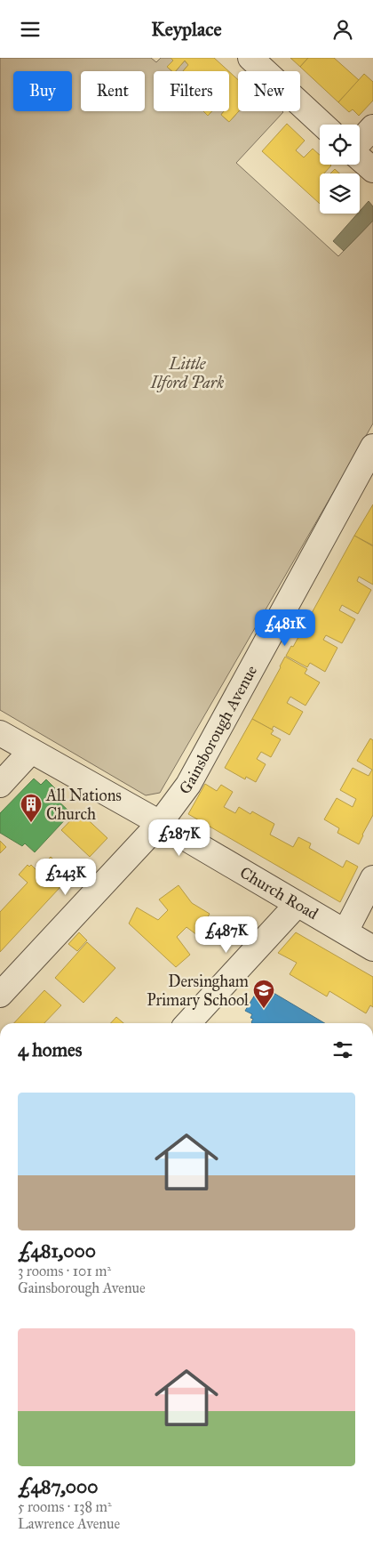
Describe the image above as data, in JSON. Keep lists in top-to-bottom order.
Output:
{
  "streets": {
    "street": ["Gainsborough Avenue", "Church Road"]
  },
  "crossings": [
    ["Gainsborough Avenue", "Church Road"]
  ],
  "parks": ["Little Ilford Park"],
  "places": {
    "building": ["All Nations Church"],
    "school or university": ["Dersingham Primary School"]
  },
  "page": {
    "header": "Keyplace",
    "chip": [
      "Buy",
      "Rent",
      "Filters",
      "New"
    ],
    "price": [
      "£481K",
      "£287K",
      "£243K",
      "£487K"
    ],
    "heading": "4 homes",
    "list": [
      {
        "name": "£481,000",
        "note": "3 rooms · 101 m² · Gainsborough Avenue"
      },
      {
        "name": "£487,000",
        "note": "5 rooms · 138 m² · Lawrence Avenue"
      }
    ]
  }
}
